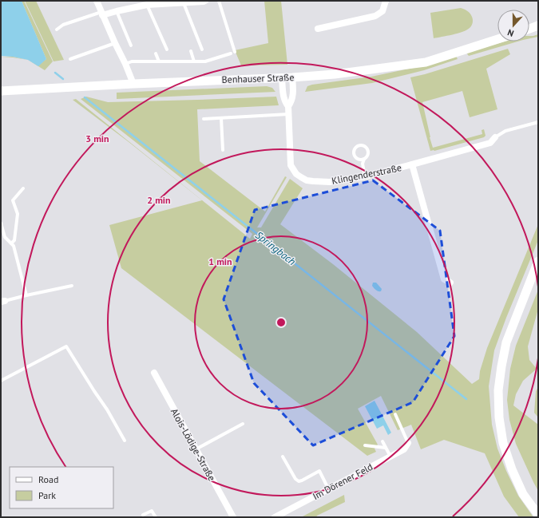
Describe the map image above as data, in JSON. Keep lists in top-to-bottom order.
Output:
{
  "streets": {
    "main road": ["Benhauser Straße"],
    "street": ["Klingenderstraße", "Alois-Lödige-Straße", "Im Dörener Feld"]
  },
  "crossings": [
    ["Benhauser Straße", "Klingenderstraße"]
  ],
  "water": ["Springbach"],
  "legend": ["Road", "Park"],
  "north": "bottom",
  "rings": ["3 min", "2 min", "1 min"]
}
